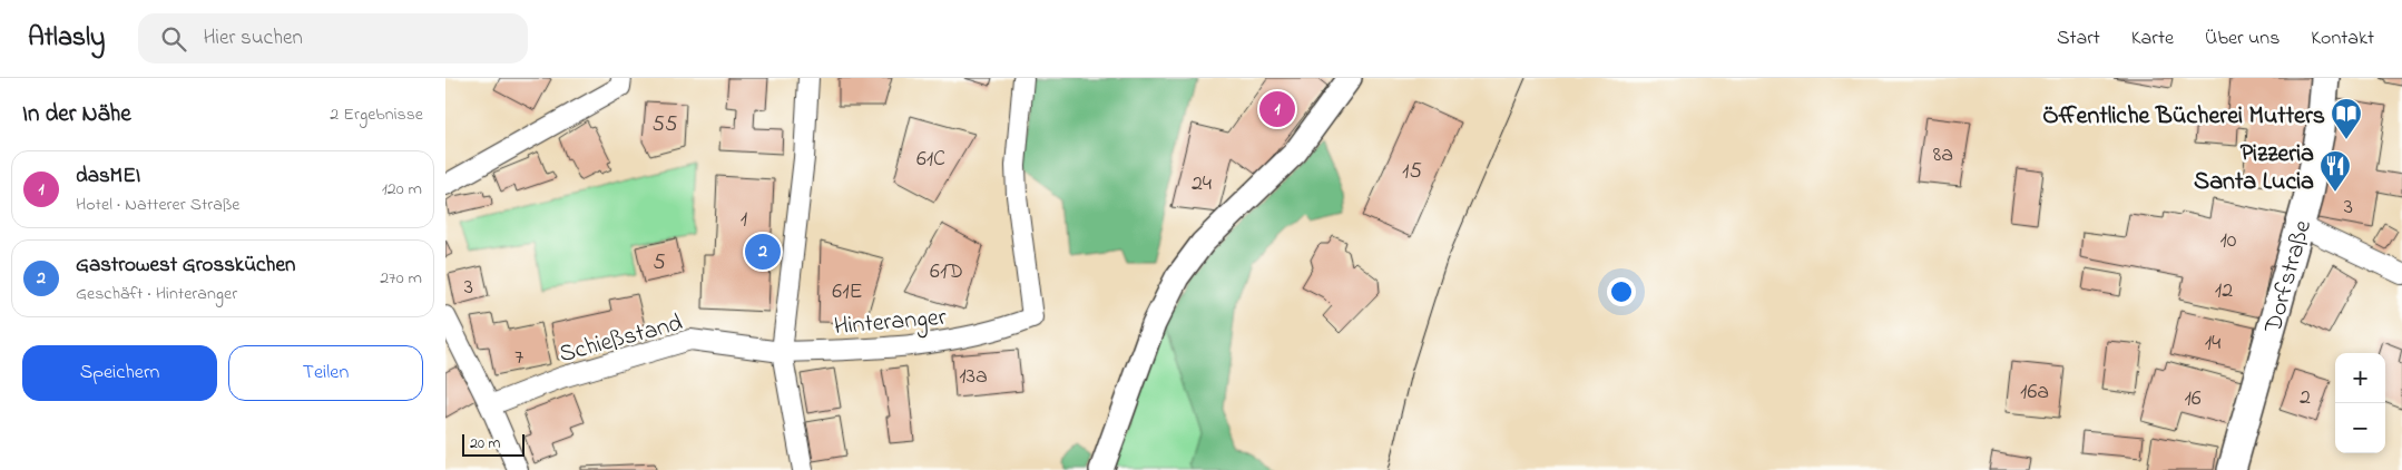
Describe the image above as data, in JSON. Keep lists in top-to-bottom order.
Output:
{
  "streets": {
    "main road": ["Dorfstraße"],
    "street": ["Hinteranger", "Schießstand"]
  },
  "crossings": [
    ["Hinteranger", "Schießstand"]
  ],
  "places": {
    "library": ["Öffentliche Bücherei Mutters"],
    "restaurant": ["Pizzeria Santa Lucia"]
  },
  "house_numbers": [
    "55",
    "8a",
    "61C",
    "15",
    "24",
    "3",
    "1",
    "10",
    "5",
    "61D",
    "3",
    "12",
    "61E",
    "14",
    "7",
    "13a",
    "16a",
    "2",
    "16"
  ],
  "scale_bar": "20 m",
  "page": {
    "header": "Atlasly",
    "search": "Hier suchen",
    "nav": [
      "Start",
      "Karte",
      "Über uns",
      "Kontakt"
    ],
    "heading": ["In der Nähe", "2 Ergebnisse"],
    "pins": ["1", "2"],
    "list": [
      {
        "mark": "1",
        "name": "dasMEI",
        "note": "Hotel · Natterer Straße",
        "value": "120 m"
      },
      {
        "mark": "2",
        "name": "Gastrowest Grossküchen",
        "note": "Geschäft · Hinteranger",
        "value": "270 m"
      }
    ],
    "buttons": ["Speichern", "Teilen"],
    "map_buttons": ["+", "−"],
    "scale": "20 m"
  }
}
